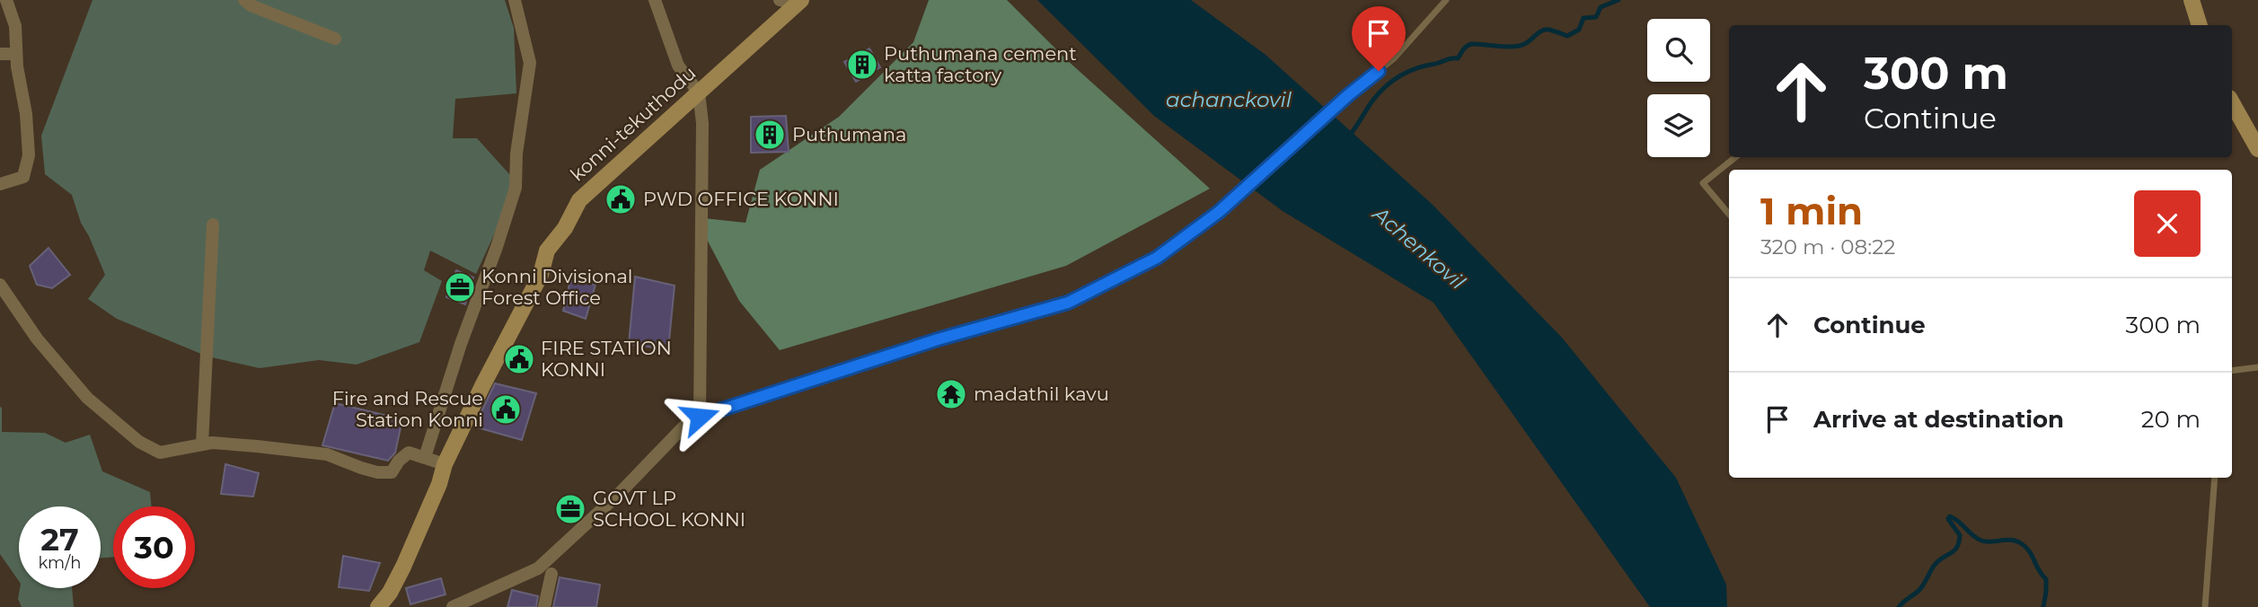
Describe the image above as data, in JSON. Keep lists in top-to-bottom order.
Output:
{
  "streets": {
    "main road": ["konni-tekuthodu"]
  },
  "water": ["achanckovil", "Achenkovil"],
  "places": {
    "building": ["Puthumana cement katta factory", "Puthumana"],
    "public building": ["PWD OFFICE KONNI", "FIRE STATION KONNI", "Fire and Rescue Station Konni"],
    "office": ["Konni Divisional Forest Office", "GOVT LP SCHOOL KONNI"],
    "temple": ["madathil kavu"]
  },
  "page": {
    "turn": ["300 m", "Continue"],
    "heading": ["1 min", "320 m · 08:22"],
    "list": [
      {
        "name": "Continue",
        "value": "300 m"
      },
      {
        "name": "Arrive at destination",
        "value": "20 m"
      }
    ],
    "speed": "27 km/h",
    "limit": "30"
  }
}
